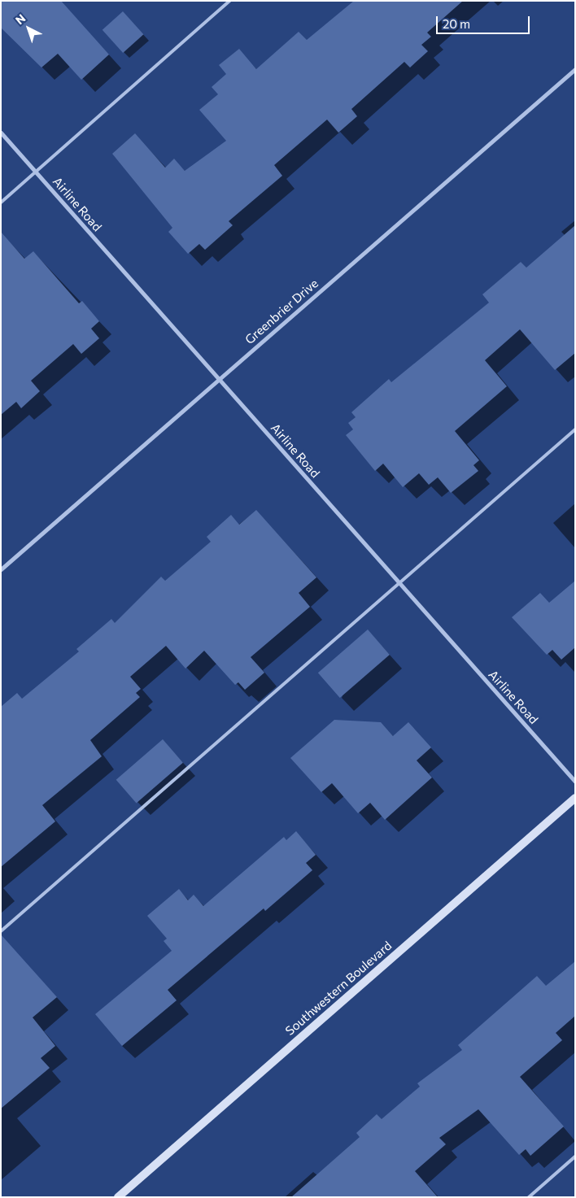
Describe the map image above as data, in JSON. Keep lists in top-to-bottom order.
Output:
{
  "streets": {
    "street": ["Airline Road", "Greenbrier Drive", "Southwestern Boulevard"]
  },
  "crossings": [
    ["Airline Road", "Greenbrier Drive"]
  ],
  "scale_bar": "20 m",
  "north": "top left"
}
